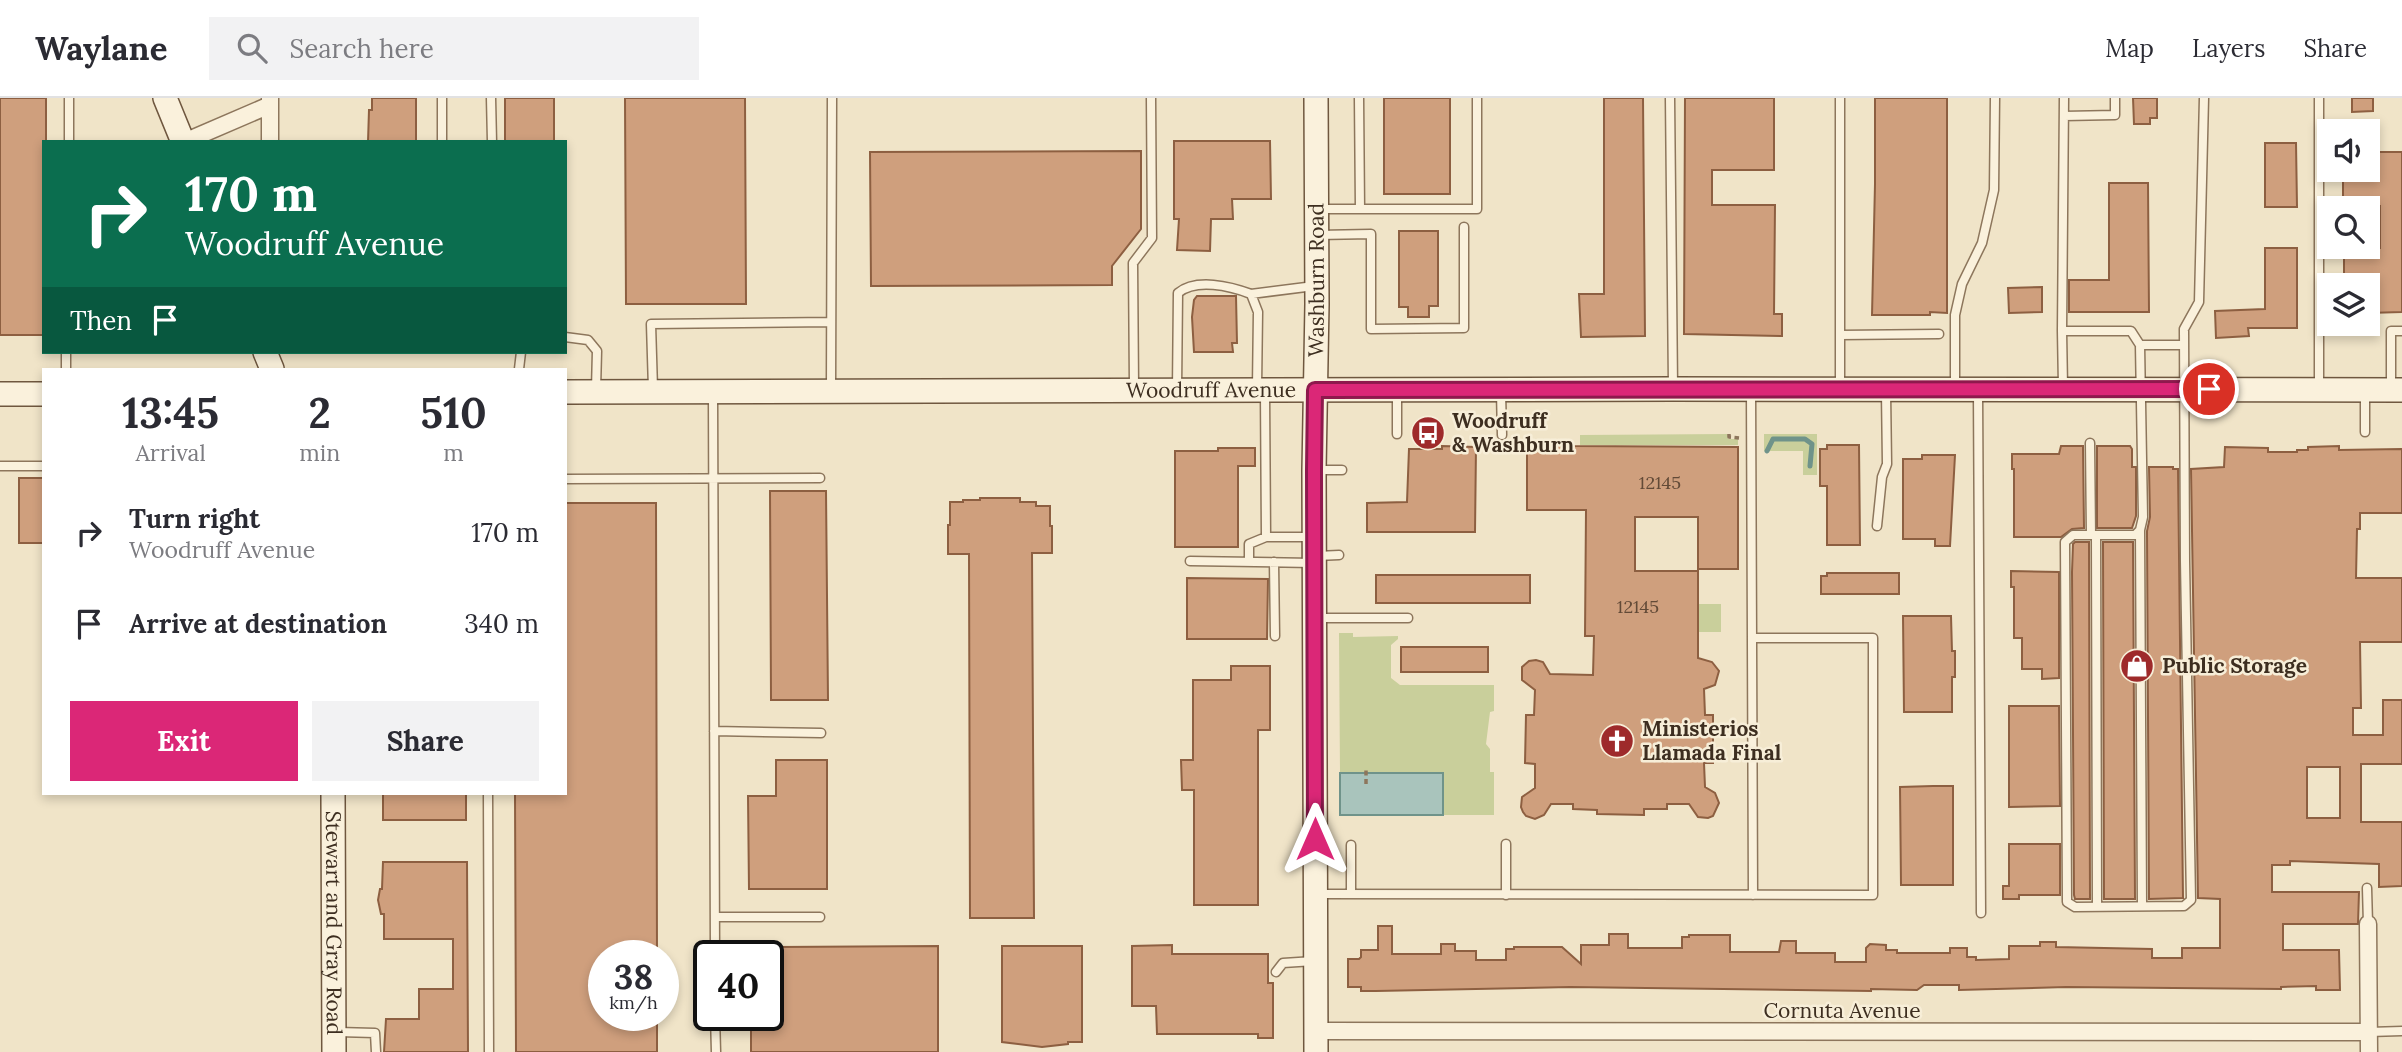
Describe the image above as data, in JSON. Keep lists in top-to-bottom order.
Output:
{
  "streets": {
    "main road": ["Washburn Road", "Woodruff Avenue", "Stewart and Gray Road"],
    "street": ["Cornuta Avenue"]
  },
  "crossings": [
    ["Washburn Road", "Woodruff Avenue"],
    ["Washburn Road", "Cornuta Avenue"]
  ],
  "places": {
    "bus stop": ["Woodruff & Washburn"],
    "shop": ["Public Storage"],
    "church": ["Ministerios Llamada Final"]
  },
  "house_numbers": ["12145", "12145"],
  "page": {
    "header": "Waylane",
    "search": "Search here",
    "nav": ["Map", "Layers", "Share"],
    "turn": ["170 m", "Woodruff Avenue"],
    "then": "Then",
    "eta": [
      "13:45",
      "Arrival",
      "2",
      "min",
      "510",
      "m"
    ],
    "list": [
      {
        "name": "Turn right",
        "note": "Woodruff Avenue",
        "value": "170 m"
      },
      {
        "name": "Arrive at destination",
        "value": "340 m"
      }
    ],
    "buttons": ["Exit", "Share"],
    "speed": "38 km/h",
    "limit": "40"
  }
}
